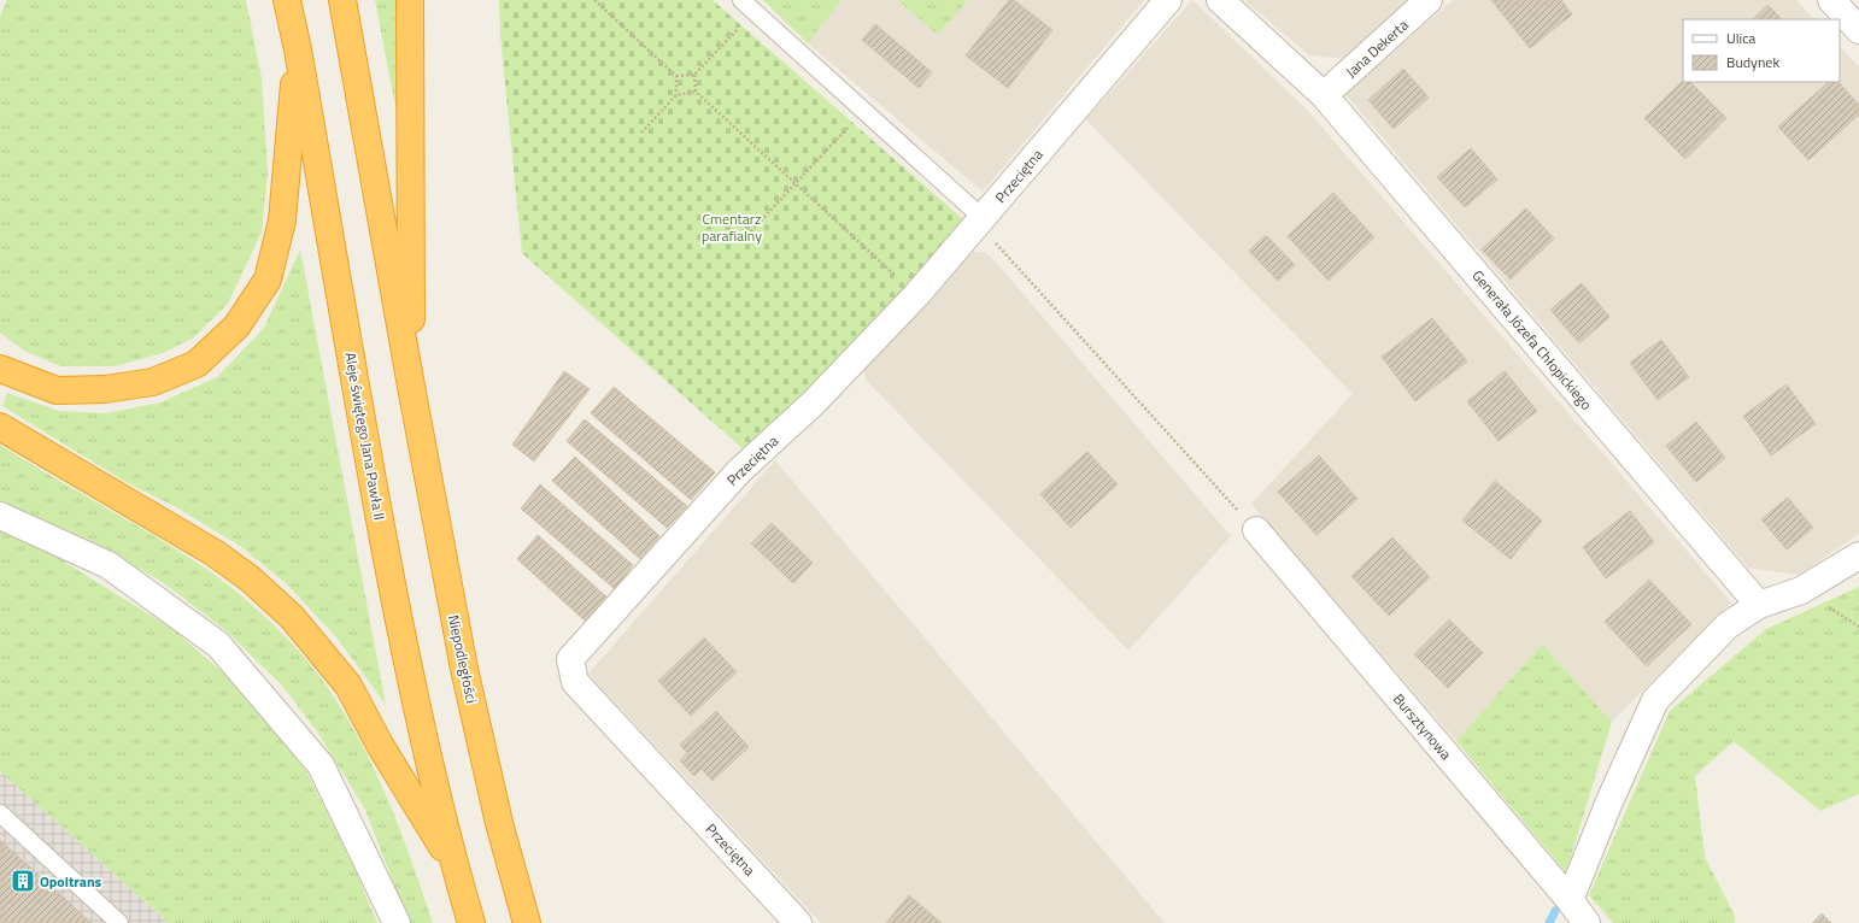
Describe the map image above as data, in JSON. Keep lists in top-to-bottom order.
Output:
{
  "streets": {
    "highway": ["Aleje świętego Jana Pawła II", "Niepodległości"],
    "street": [
      "Jana Dekerta",
      "Przeciętna",
      "Generała Józefa Chłopickiego",
      "Bursztynowa"
    ]
  },
  "crossings": [
    ["Jana Dekerta", "Generała Józefa Chłopickiego"]
  ],
  "parks": ["Cmentarz parafialny"],
  "places": {
    "building": ["Opoltrans"]
  },
  "legend": ["Ulica", "Budynek"]
}
